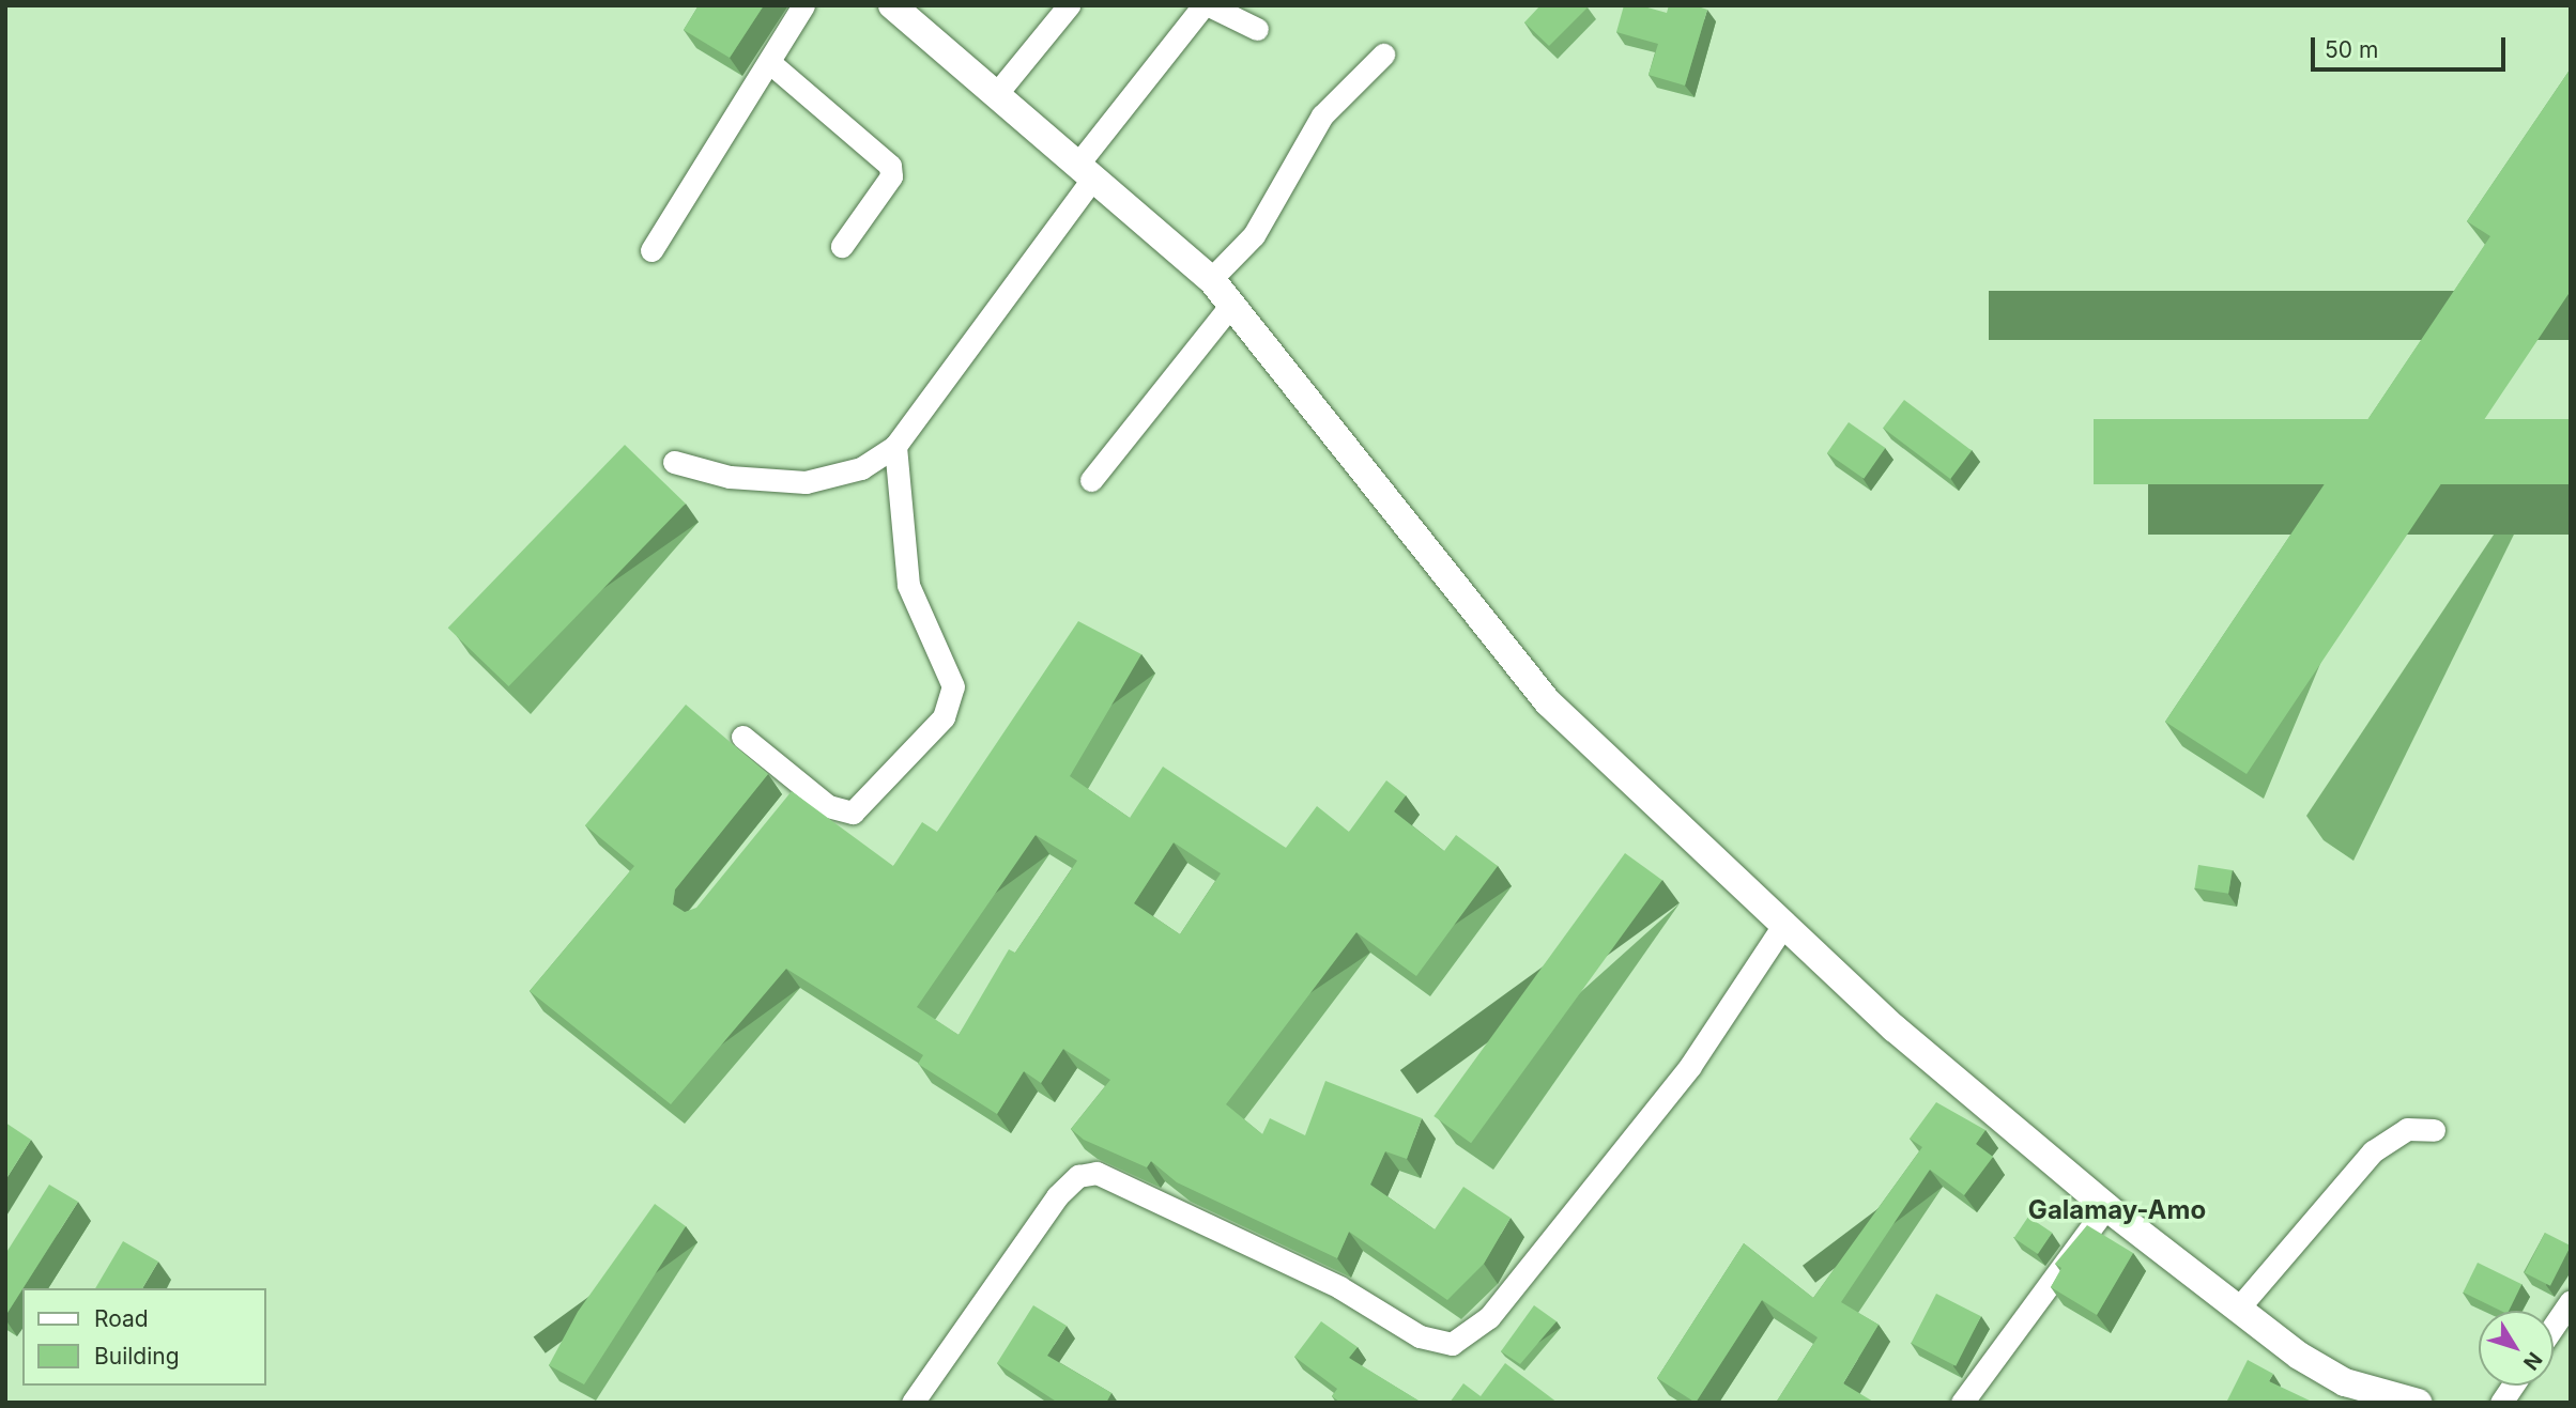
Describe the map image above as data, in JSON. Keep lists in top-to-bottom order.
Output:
{
  "districts": ["Galamay-Amo"],
  "legend": ["Road", "Building"],
  "scale_bar": "50 m",
  "north": "bottom right"
}
